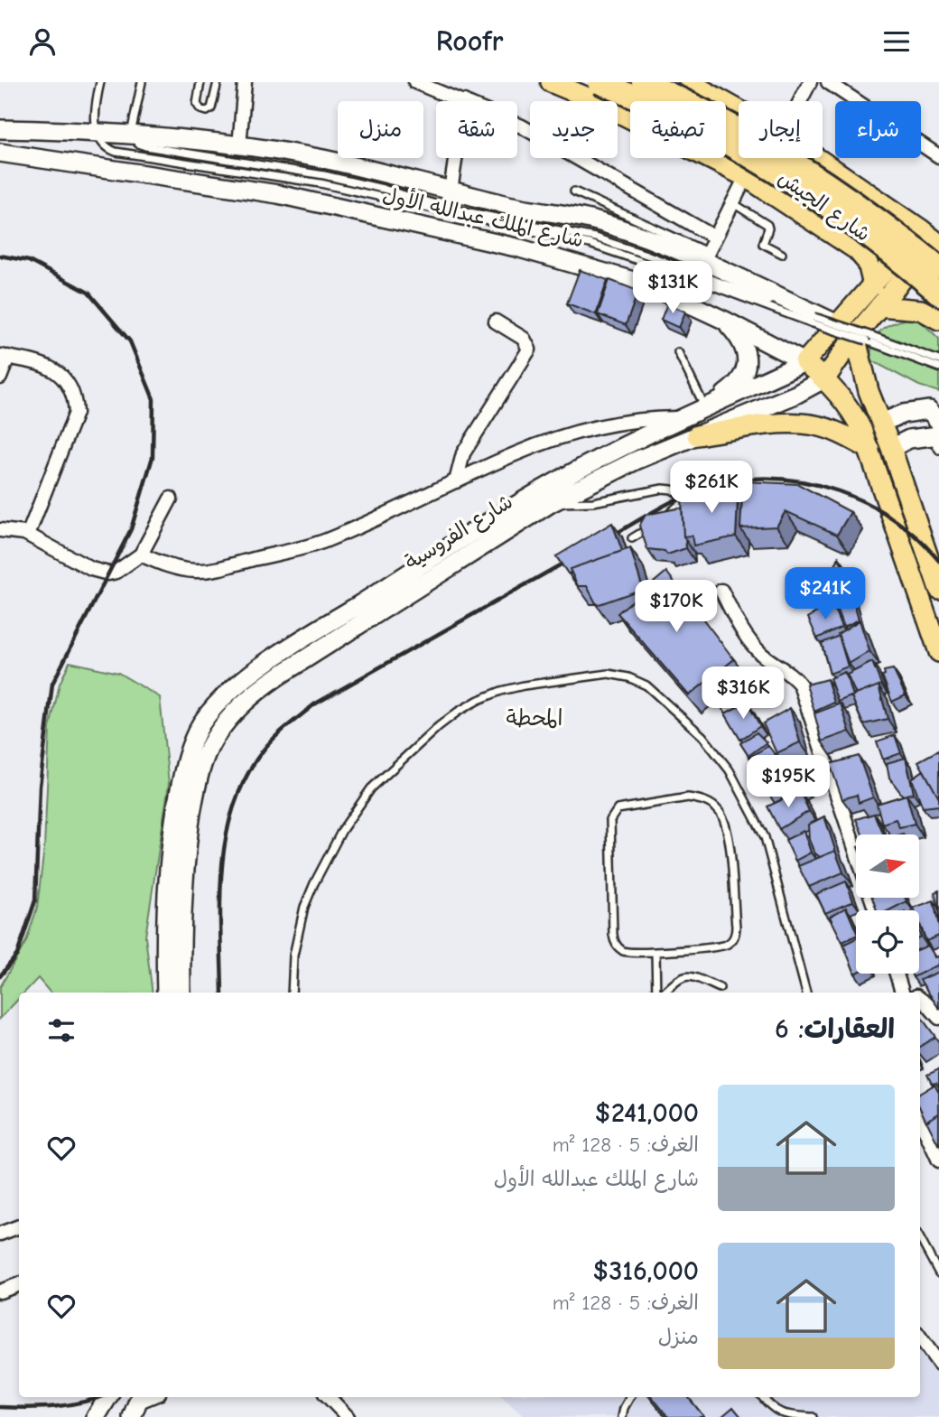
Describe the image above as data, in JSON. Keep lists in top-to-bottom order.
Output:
{
  "streets": {
    "highway": ["شارع الجيش"],
    "main road": ["شارع الملك عبدالله الأول", "شارع الفروسية"]
  },
  "crossings": [
    ["شارع الملك عبدالله الأول", "شارع الفروسية"]
  ],
  "districts": ["المحطة"],
  "north": "right",
  "page": {
    "header": "Roofr",
    "chip": [
      "شراء",
      "إيجار",
      "تصفية",
      "جديد",
      "شقة",
      "منزل"
    ],
    "price": [
      "$131K",
      "$261K",
      "$241K",
      "$170K",
      "$316K",
      "$195K"
    ],
    "heading": "العقارات: 6",
    "list": [
      {
        "name": "$241,000",
        "note": "الغرف: 5 · 128 m² · شارع الملك عبدالله الأول"
      },
      {
        "name": "$316,000",
        "note": "الغرف: 5 · 128 m² · منزل"
      }
    ]
  }
}
